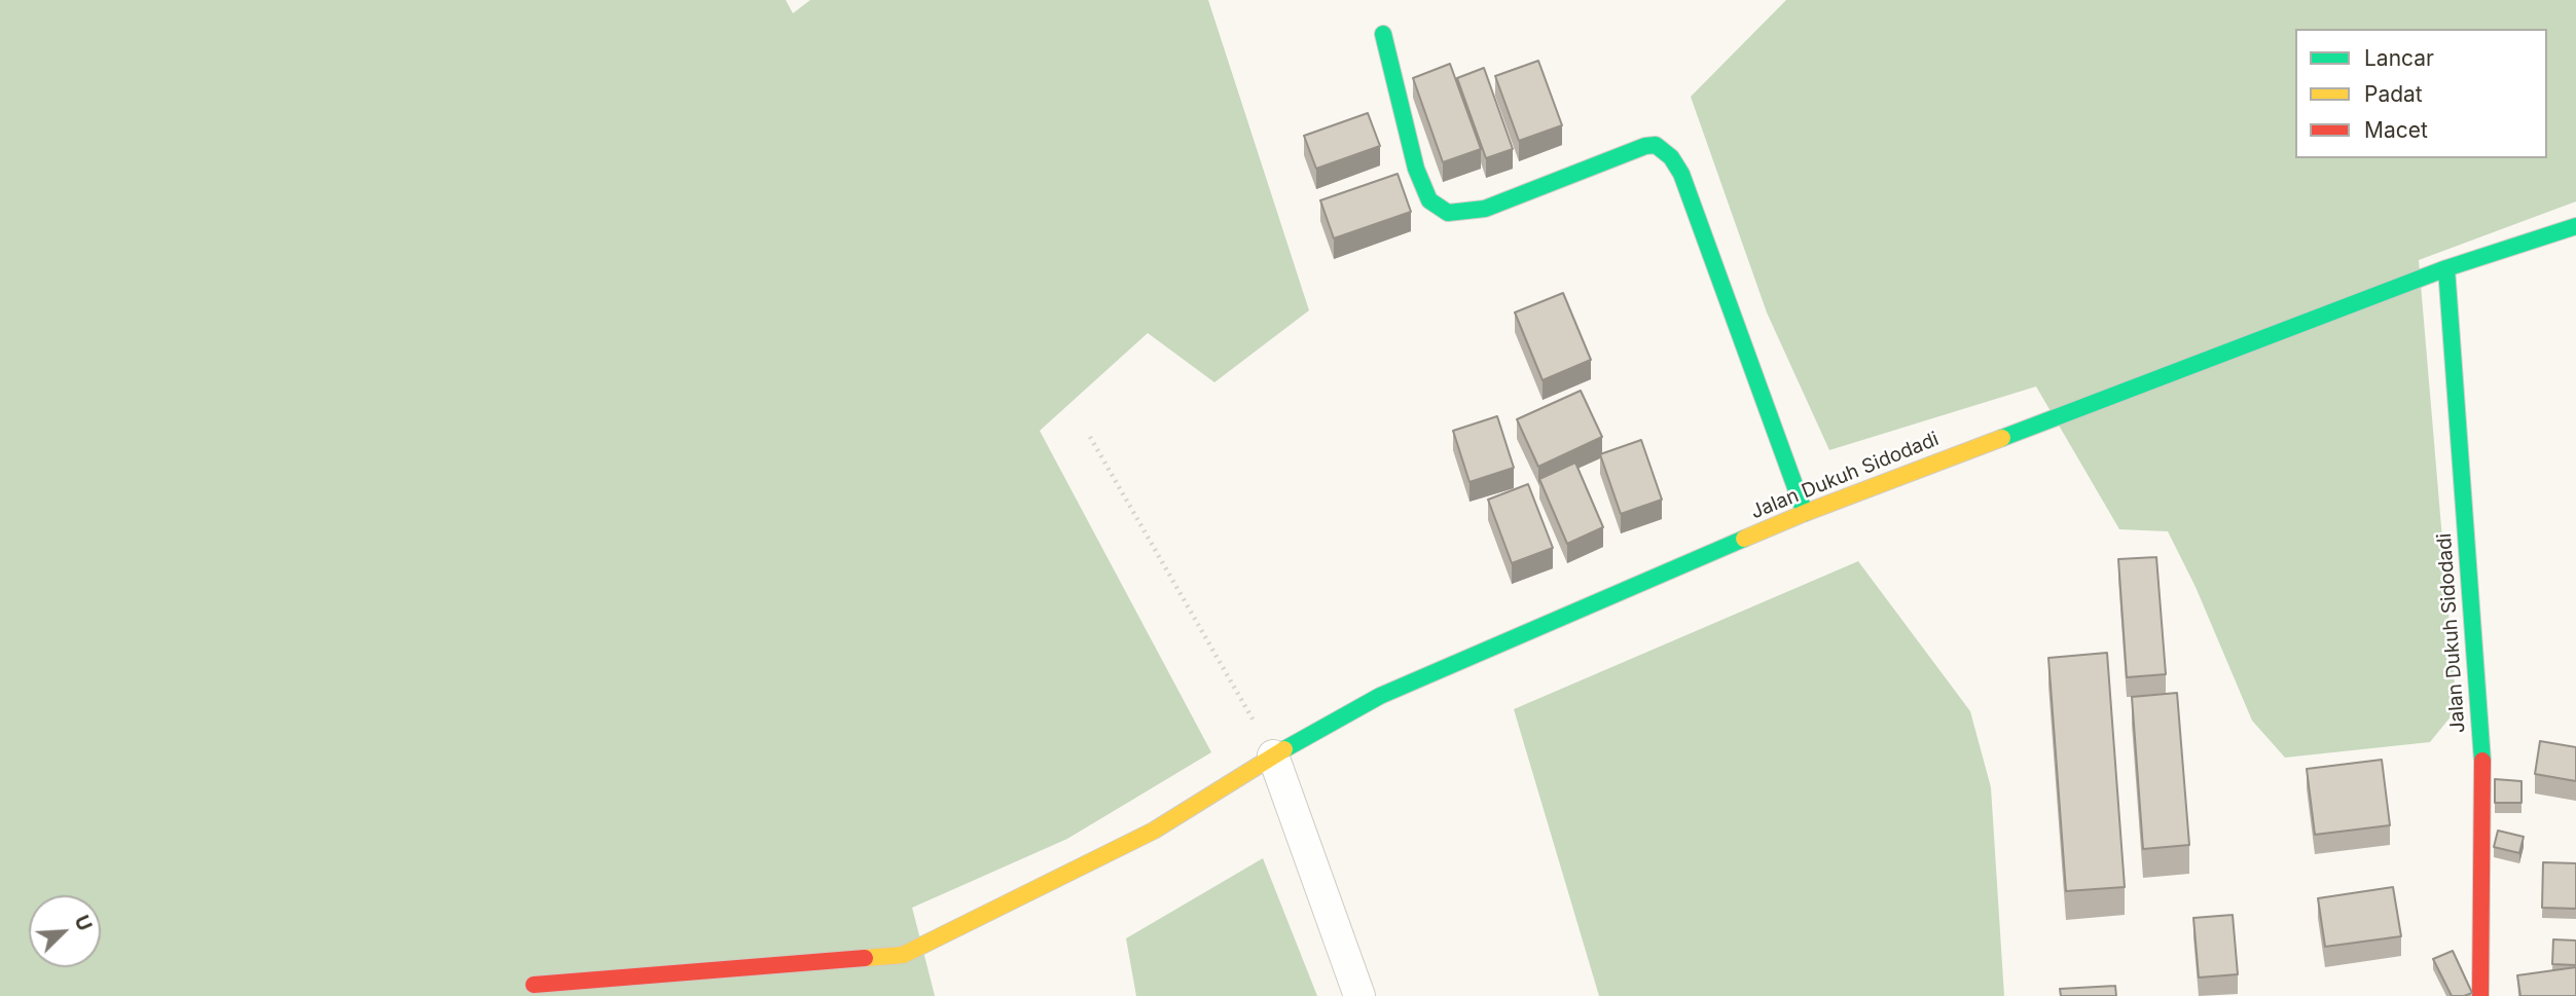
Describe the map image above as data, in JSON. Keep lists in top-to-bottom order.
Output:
{
  "streets": {
    "street": ["Jalan Dukuh Sidodadi"]
  },
  "legend": ["Lancar", "Padat", "Macet"],
  "north": "top right"
}
